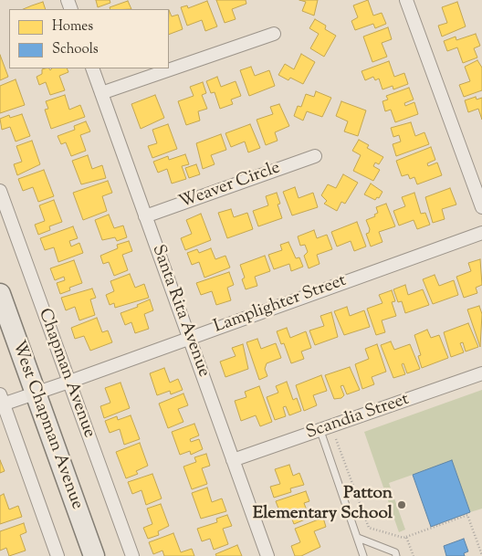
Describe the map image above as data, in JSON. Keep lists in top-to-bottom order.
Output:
{
  "streets": {
    "main road": ["West Chapman Avenue"],
    "street": [
      "Weaver Circle",
      "Lamplighter Street",
      "Santa Rita Avenue",
      "Chapman Avenue",
      "Scandia Street"
    ]
  },
  "crossings": [
    ["Weaver Circle", "Santa Rita Avenue"],
    ["Lamplighter Street", "Santa Rita Avenue"],
    ["Lamplighter Street", "Chapman Avenue"],
    ["Lamplighter Street", "West Chapman Avenue"],
    ["Santa Rita Avenue", "Scandia Street"]
  ],
  "places": ["Patton Elementary School"],
  "legend": ["Homes", "Schools"]
}
